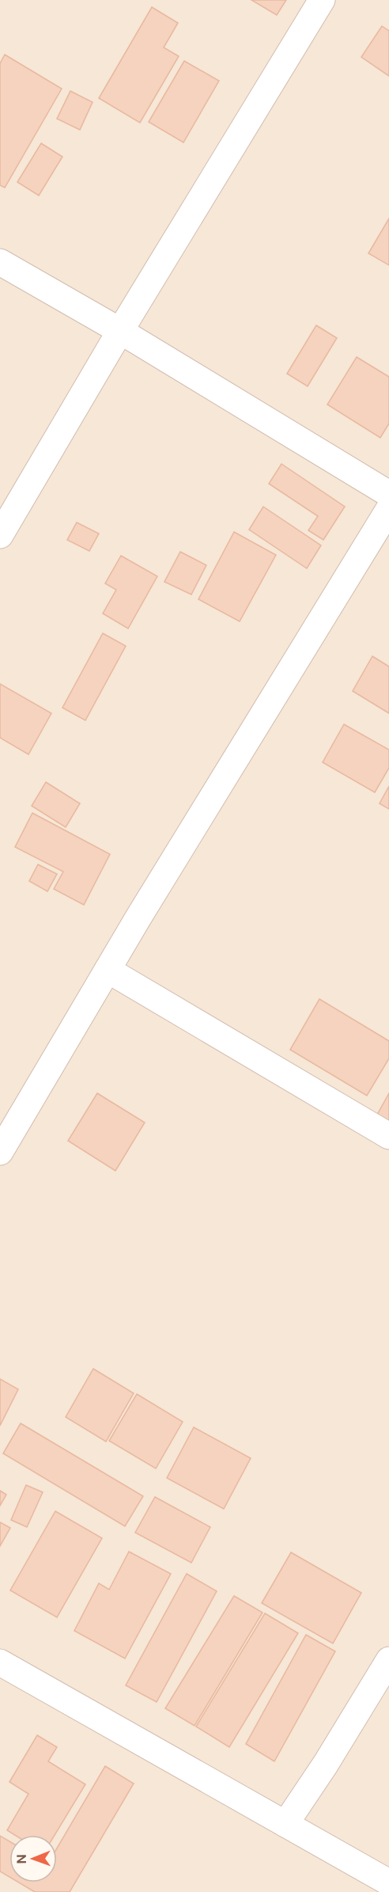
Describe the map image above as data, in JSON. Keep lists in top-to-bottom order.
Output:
{
  "north": "left"
}
